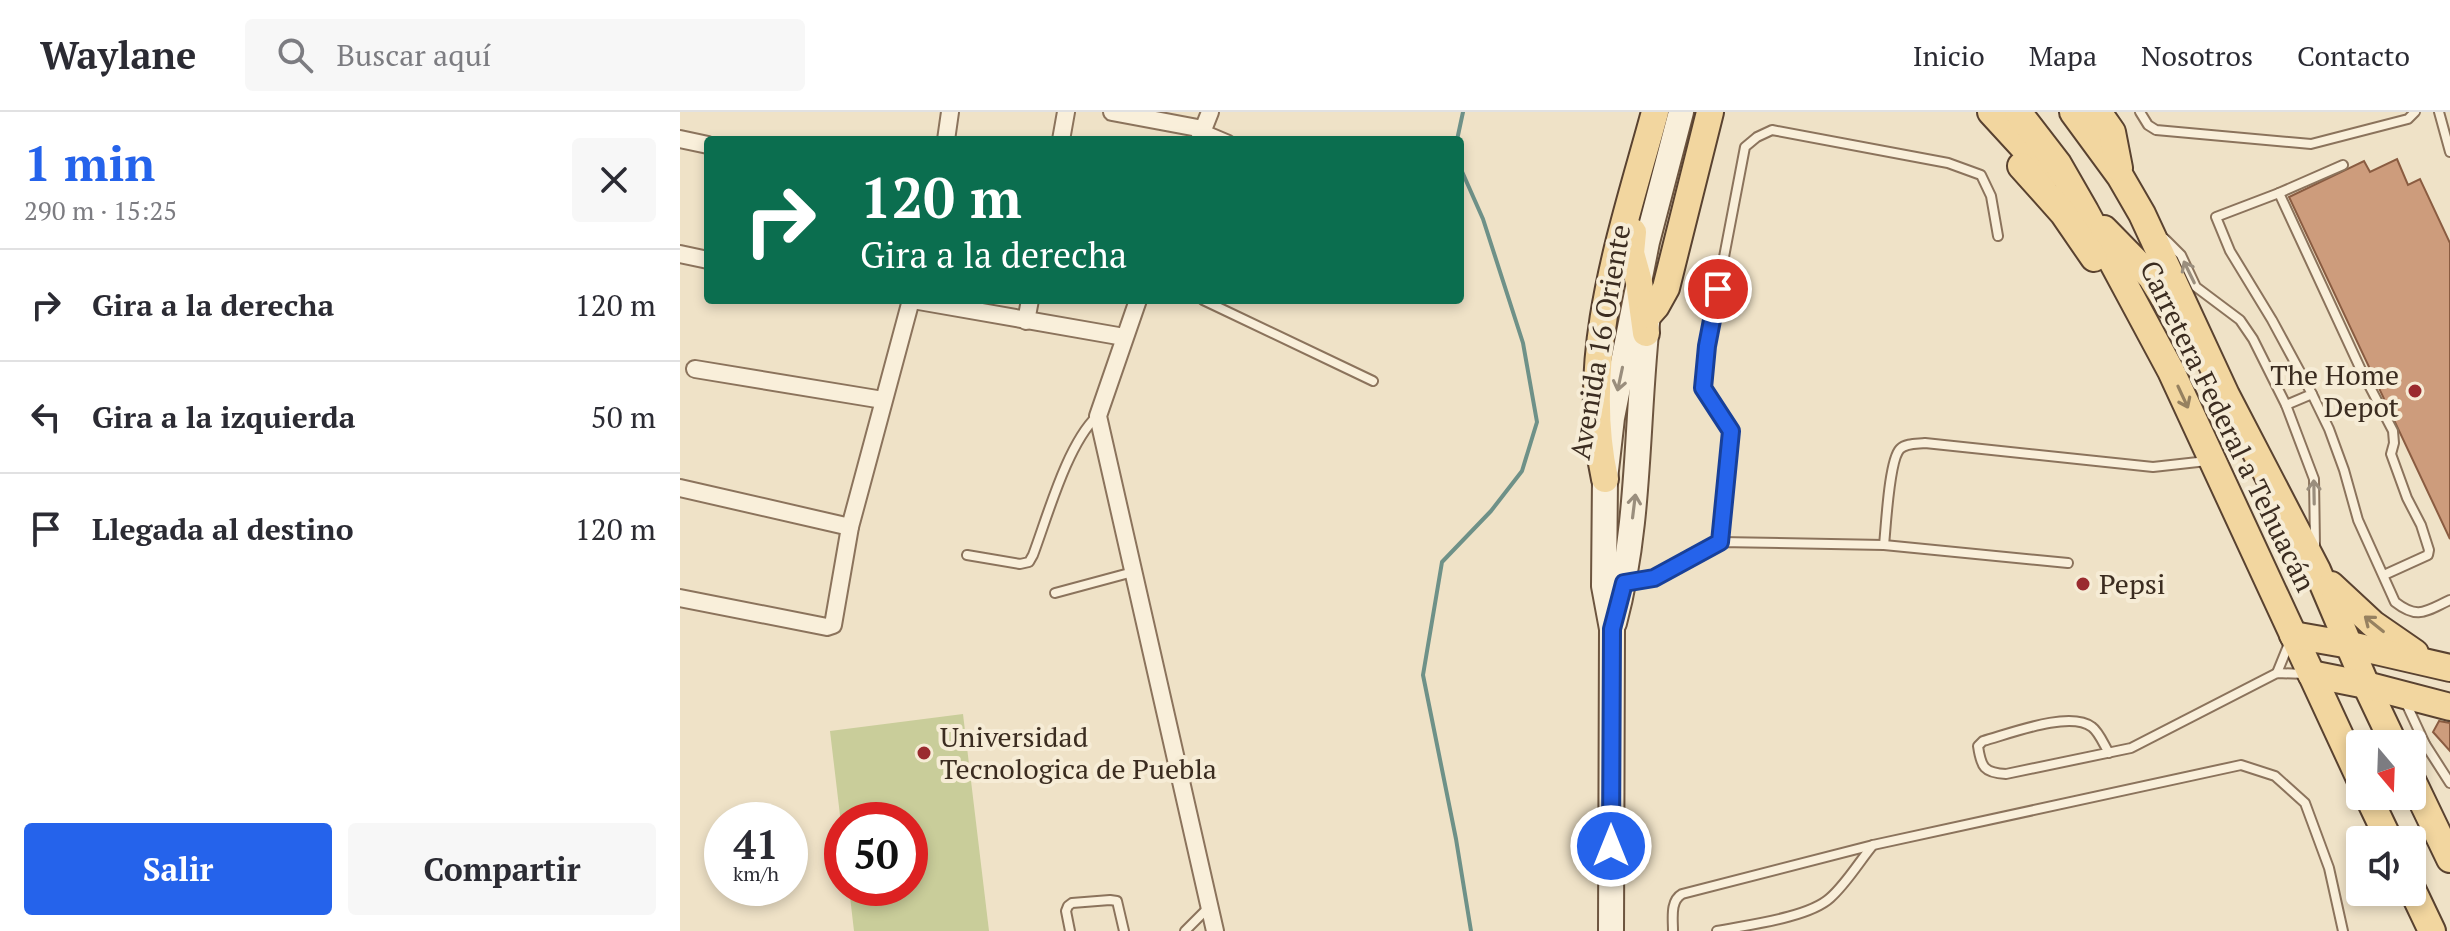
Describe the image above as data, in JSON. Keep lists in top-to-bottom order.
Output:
{
  "streets": {
    "main road": ["Avenida 16 Oriente", "Carretera Federal a Tehuacán"]
  },
  "places": ["The Home Depot", "Pepsi", "Universidad Tecnologica de Puebla"],
  "north": "bottom",
  "page": {
    "header": "Waylane",
    "search": "Buscar aquí",
    "nav": [
      "Inicio",
      "Mapa",
      "Nosotros",
      "Contacto"
    ],
    "heading": ["1 min", "290 m · 15:25"],
    "turn": ["120 m", "Gira a la derecha"],
    "list": [
      {
        "name": "Gira a la derecha",
        "value": "120 m"
      },
      {
        "name": "Gira a la izquierda",
        "value": "50 m"
      },
      {
        "name": "Llegada al destino",
        "value": "120 m"
      }
    ],
    "speed": "41 km/h",
    "limit": "50",
    "buttons": ["Salir", "Compartir"]
  }
}
